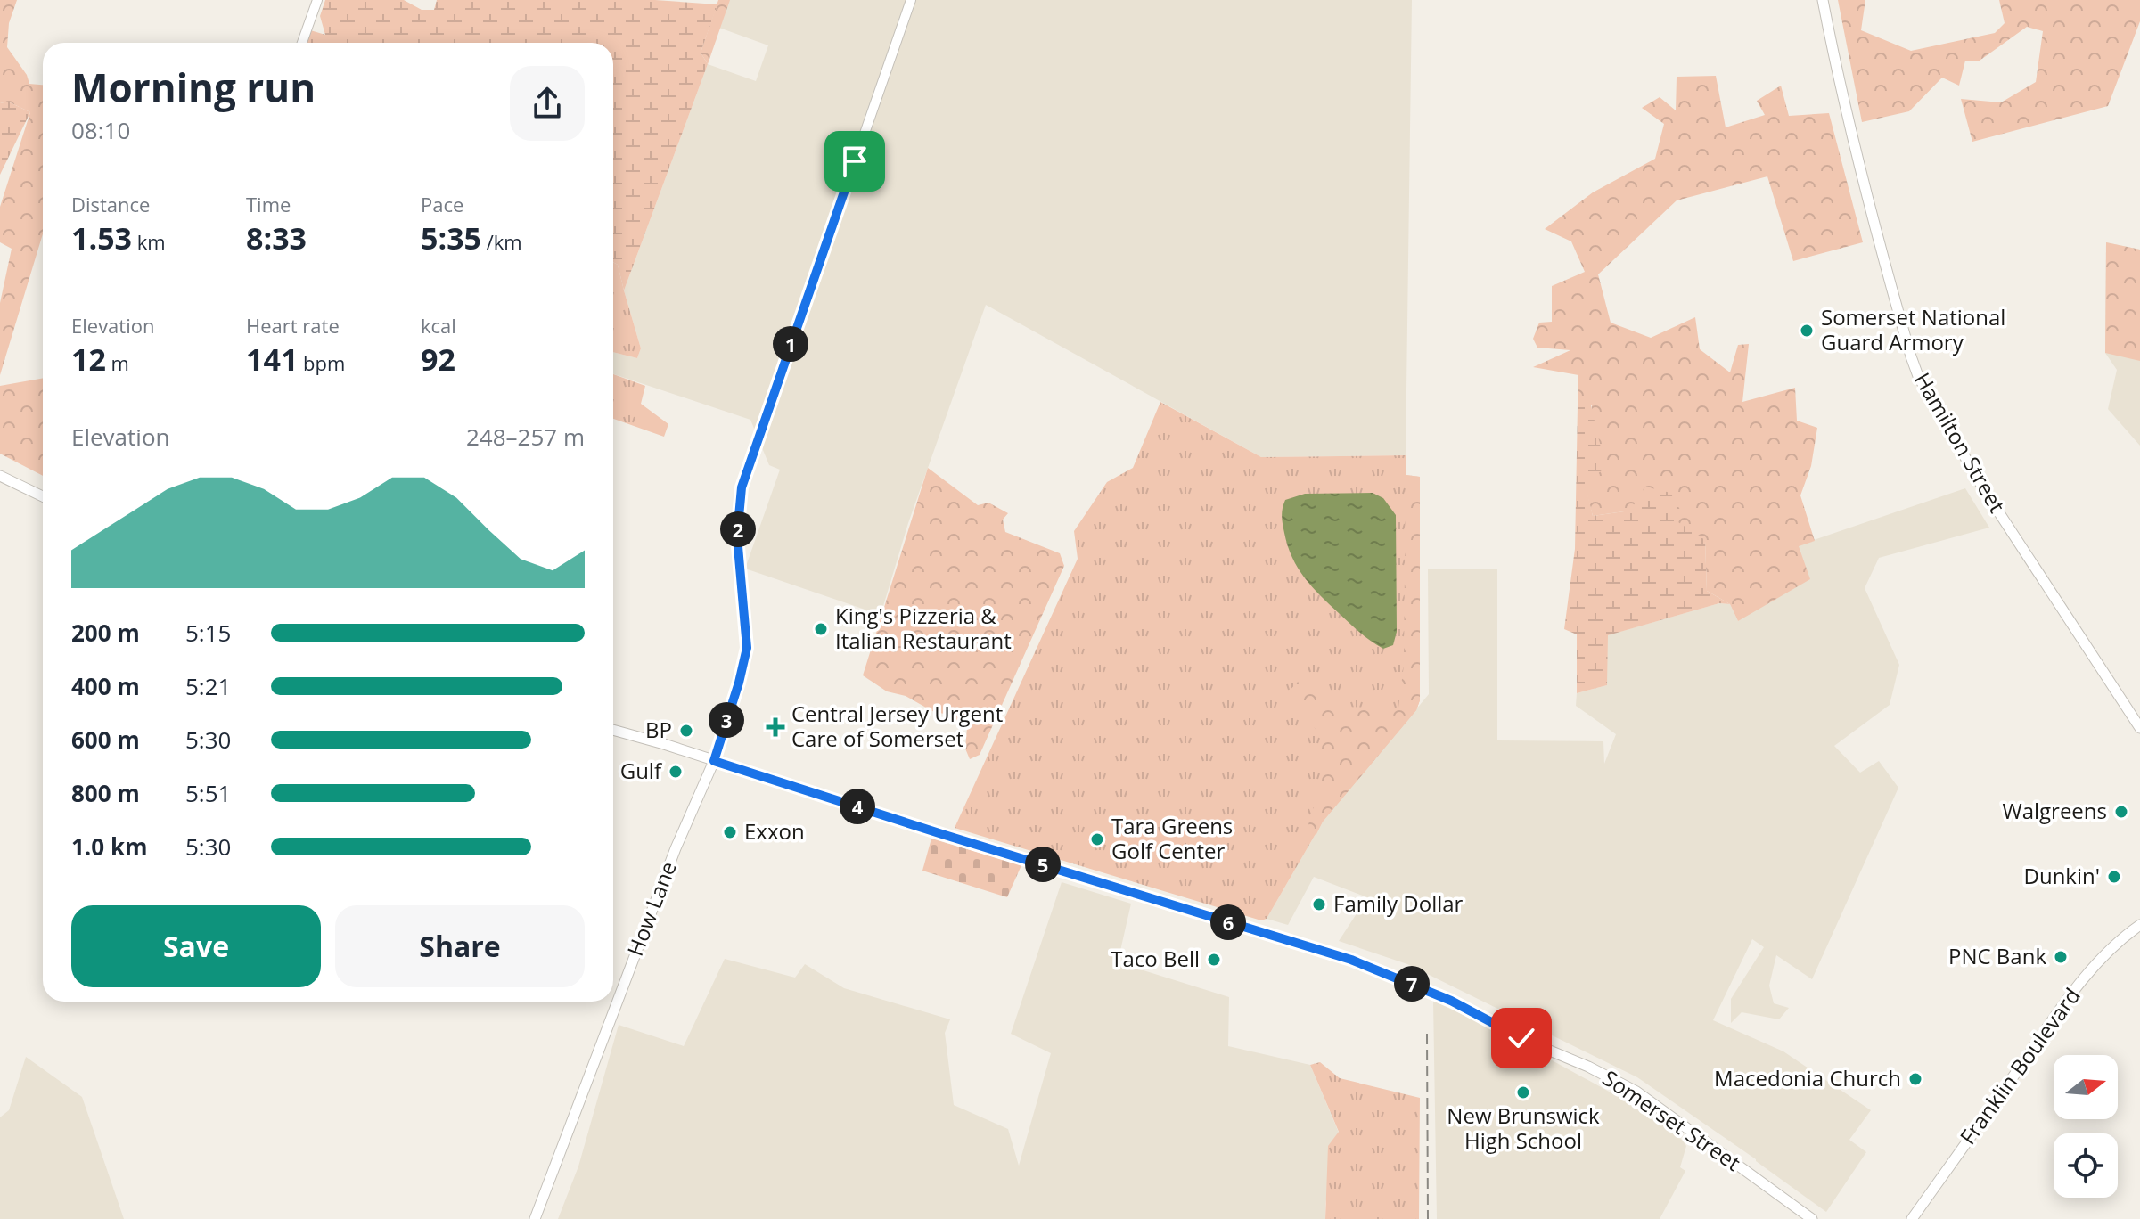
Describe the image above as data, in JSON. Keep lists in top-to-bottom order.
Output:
{
  "streets": {
    "main road": [
      "Hamilton Street",
      "How Lane",
      "Franklin Boulevard",
      "Somerset Street"
    ]
  },
  "crossings": [
    ["How Lane", "Somerset Street"]
  ],
  "places": {
    "other": [
      "Somerset National Guard Armory",
      "King's Pizzeria & Italian Restaurant",
      "BP",
      "Gulf",
      "Walgreens",
      "Exxon",
      "Tara Greens Golf Center",
      "Dunkin'",
      "Family Dollar",
      "PNC Bank",
      "Taco Bell",
      "Macedonia Church",
      "New Brunswick High School"
    ],
    "health": ["Central Jersey Urgent Care of Somerset"]
  },
  "north": "right",
  "page": {
    "heading": ["Morning run", "08:10"],
    "stats": [
      ["Distance", "1.53 km"],
      ["Time", "8:33"],
      ["Pace", "5:35 /km"],
      ["Elevation", "12 m"],
      ["Heart rate", "141 bpm"],
      ["kcal", "92"]
    ],
    "pins": [
      "1",
      "2",
      "3",
      "4",
      "5",
      "6",
      "7"
    ],
    "chart": ["Elevation", "248–257 m"],
    "list": [
      {
        "name": "200 m",
        "note": "5:15"
      },
      {
        "name": "400 m",
        "note": "5:21"
      },
      {
        "name": "600 m",
        "note": "5:30"
      },
      {
        "name": "800 m",
        "note": "5:51"
      },
      {
        "name": "1.0 km",
        "note": "5:30"
      }
    ],
    "buttons": ["Save", "Share"]
  }
}
